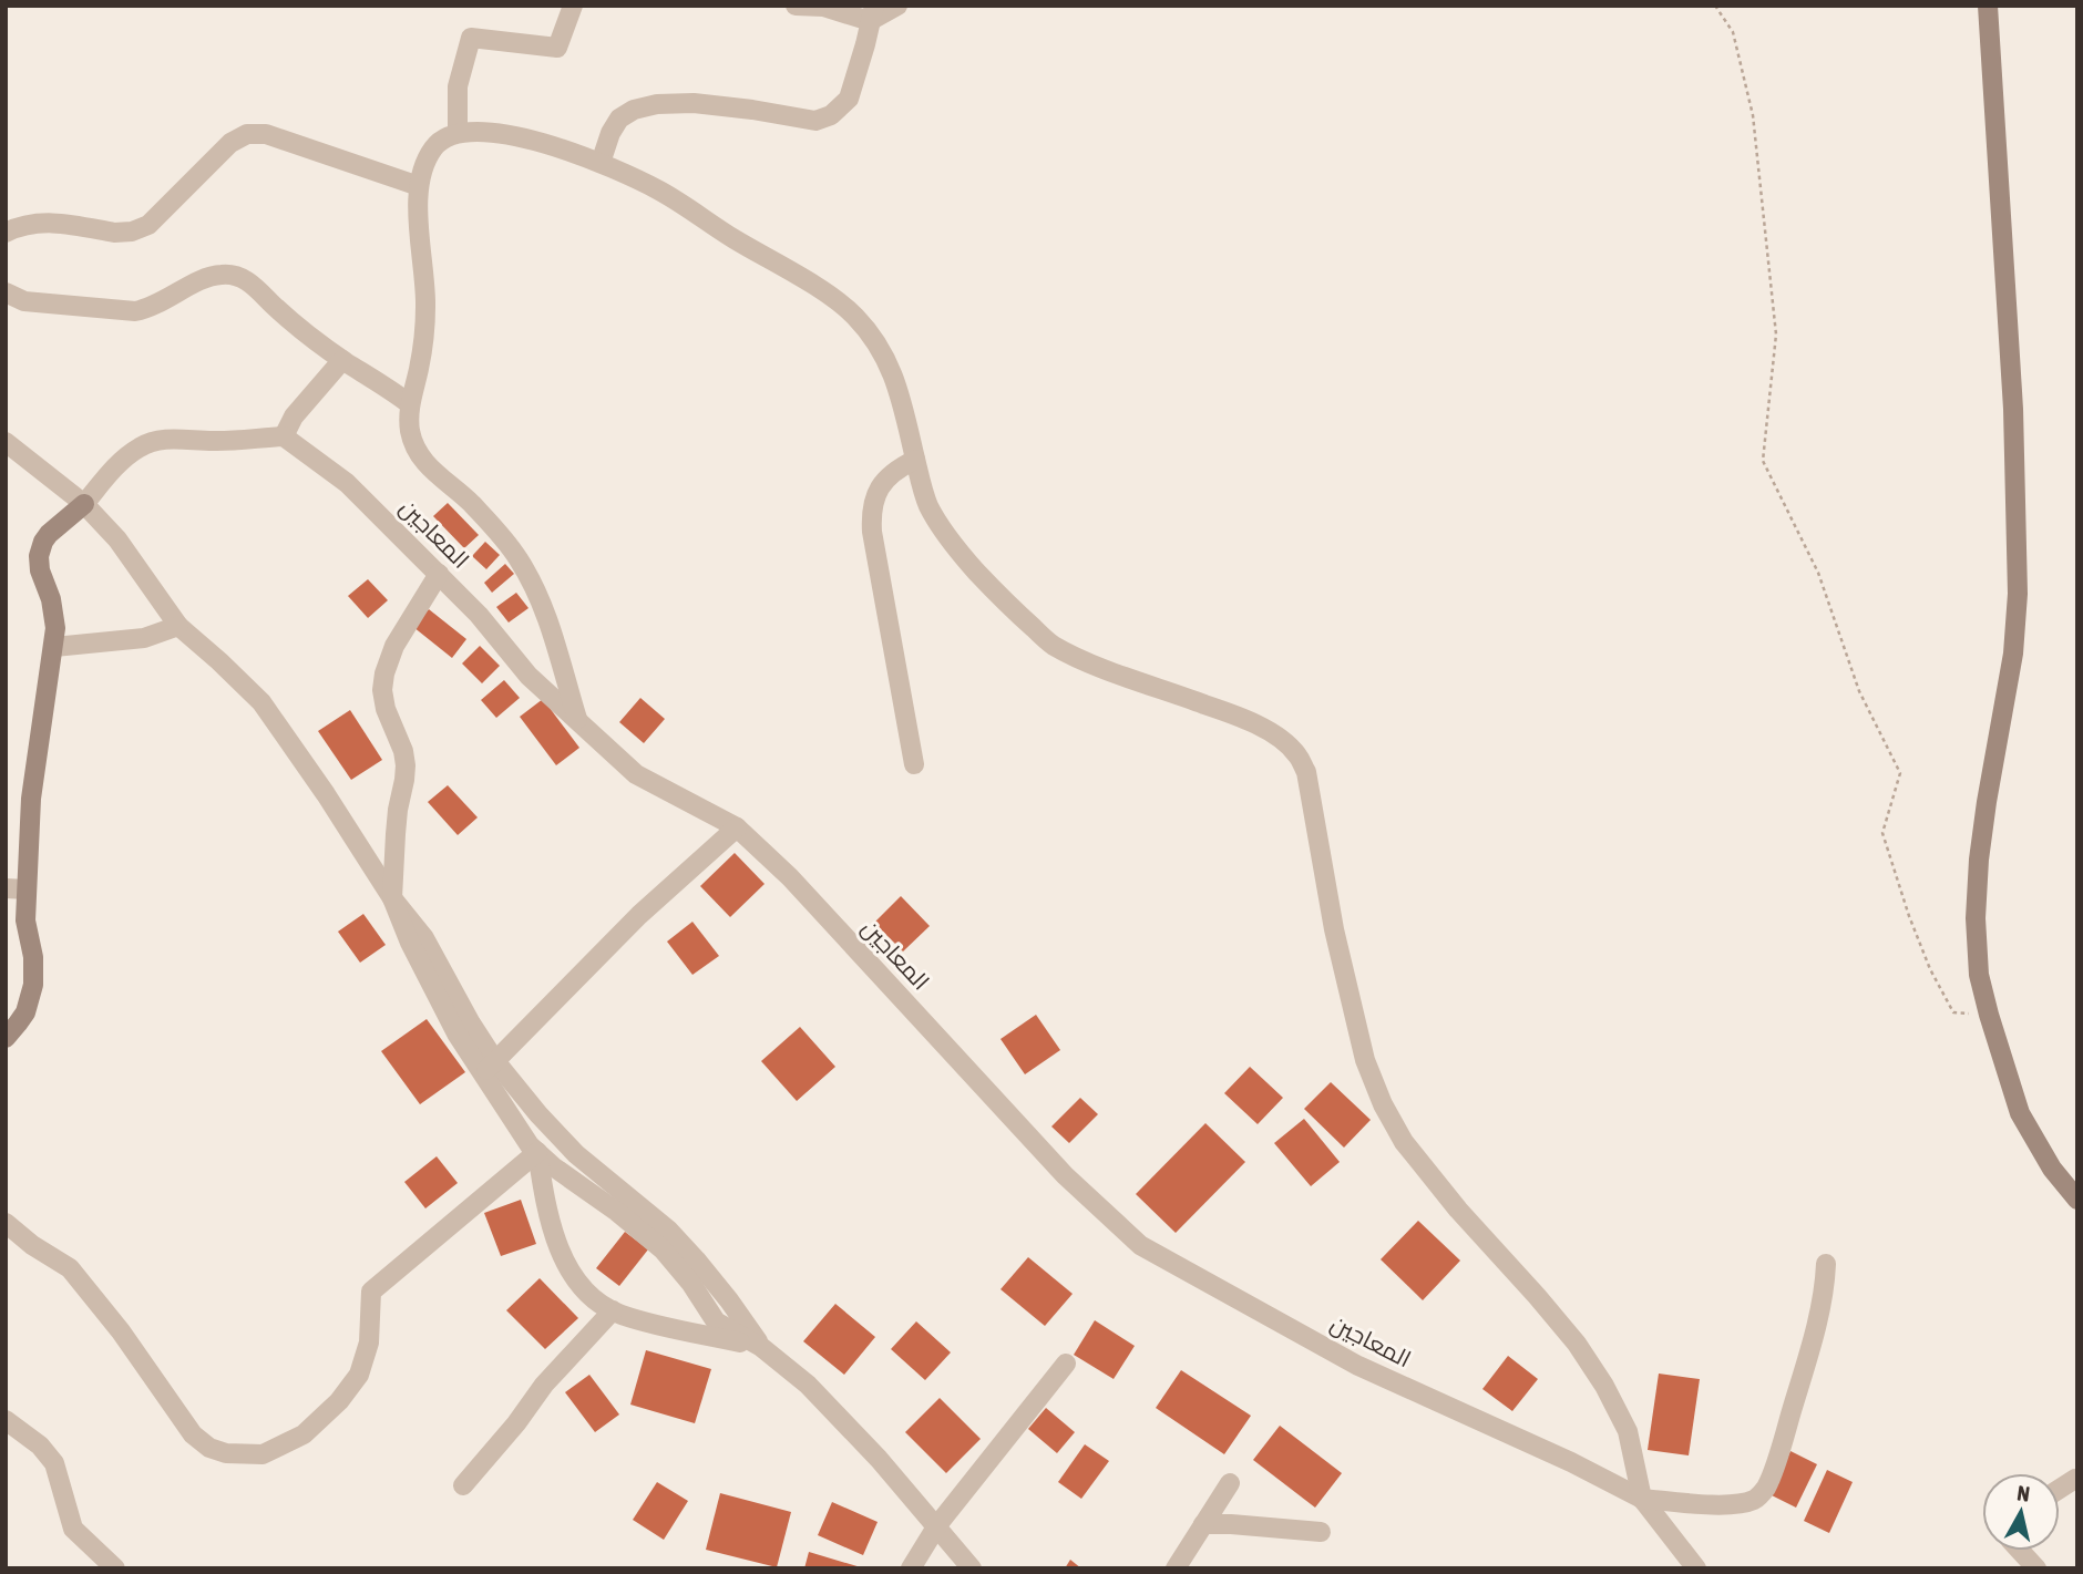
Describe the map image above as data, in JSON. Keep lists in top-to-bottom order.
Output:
{
  "streets": {
    "street": ["المعاجين"]
  },
  "north": "top"
}
